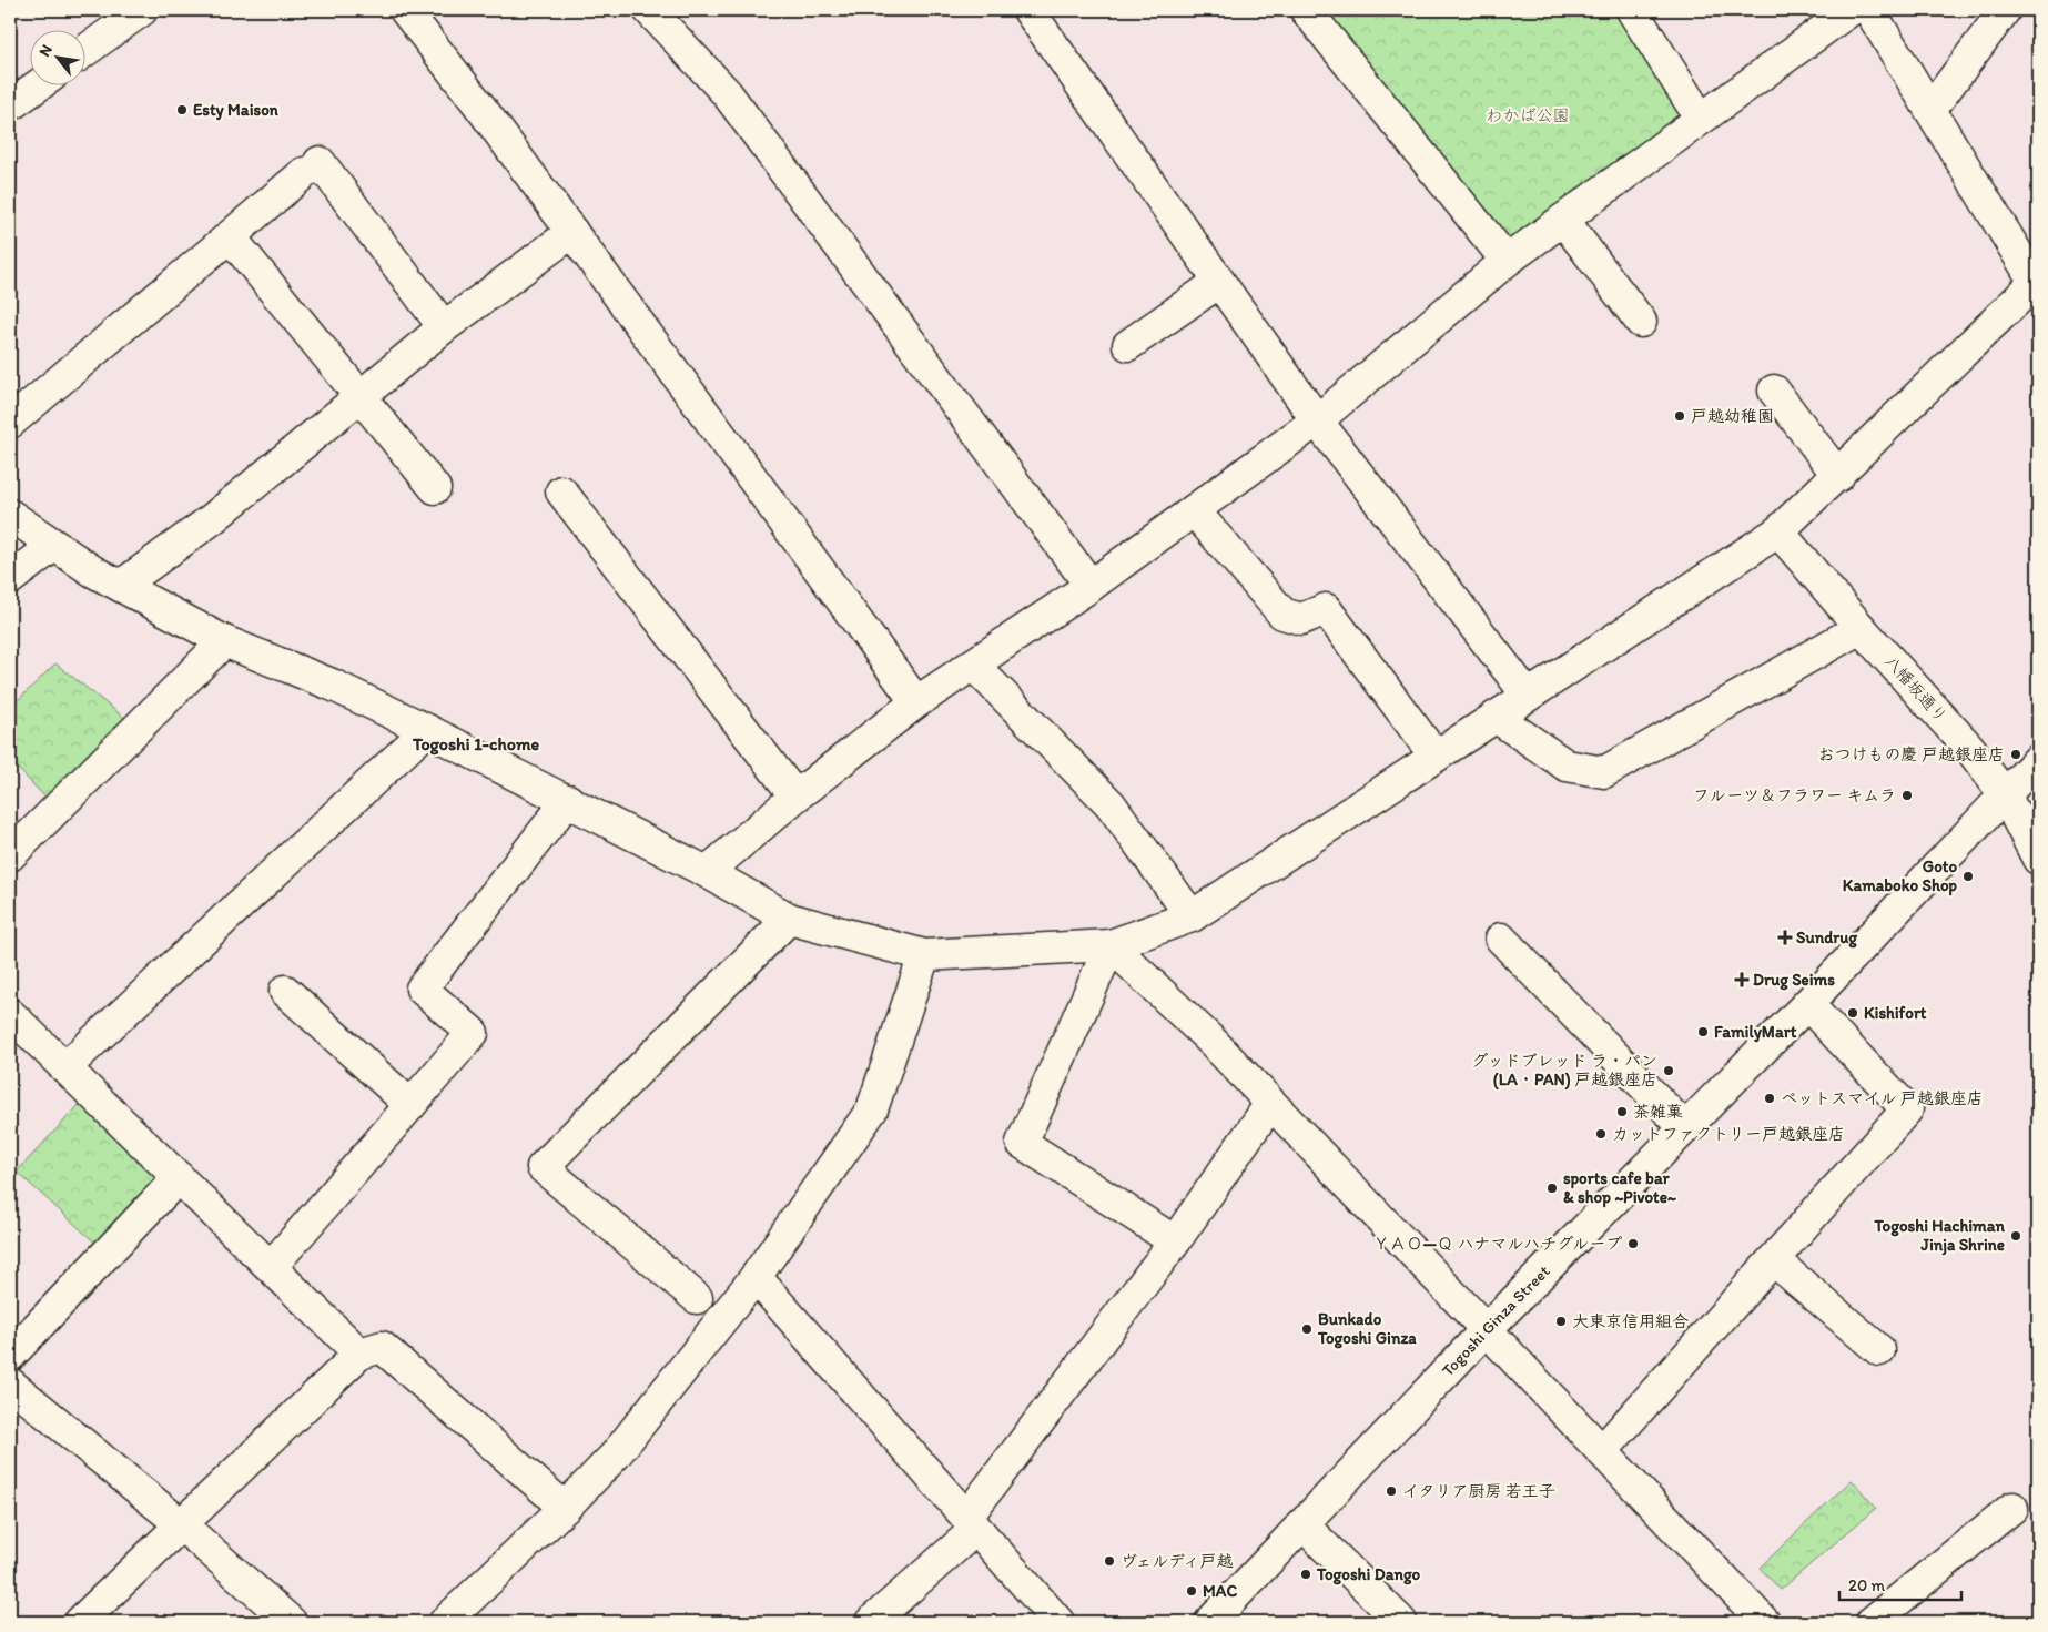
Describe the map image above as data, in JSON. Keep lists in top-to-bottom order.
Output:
{
  "streets": {
    "street": ["八幡坂通り", "Togoshi Ginza Street"]
  },
  "crossings": [
    ["八幡坂通り", "Togoshi Ginza Street"]
  ],
  "districts": ["Togoshi 1-chome"],
  "parks": ["わかば公園"],
  "places": {
    "other": [
      "Esty Maison",
      "戸越幼稚園",
      "おつけもの慶 戸越銀座店",
      "フルーツ＆フラワー キムラ",
      "Goto Kamaboko Shop",
      "Kishifort",
      "FamilyMart",
      "グッドブレッド ラ・パン (LA・PAN) 戸越銀座店",
      "ペットスマイル 戸越銀座店",
      "茶雑菓",
      "カットファクトリー戸越銀座店",
      "sports cafe bar & shop ~Pivote~",
      "Togoshi Hachiman Jinja Shrine",
      "ＹＡＯ―Ｑ ハナマルハチグループ",
      "大東京信用組合",
      "Bunkado Togoshi Ginza",
      "イタリア厨房 若王子",
      "ヴェルディ戸越",
      "Togoshi Dango",
      "MAC"
    ],
    "health": ["Sundrug", "Drug Seims"]
  },
  "scale_bar": "20 m",
  "north": "top left"
}
